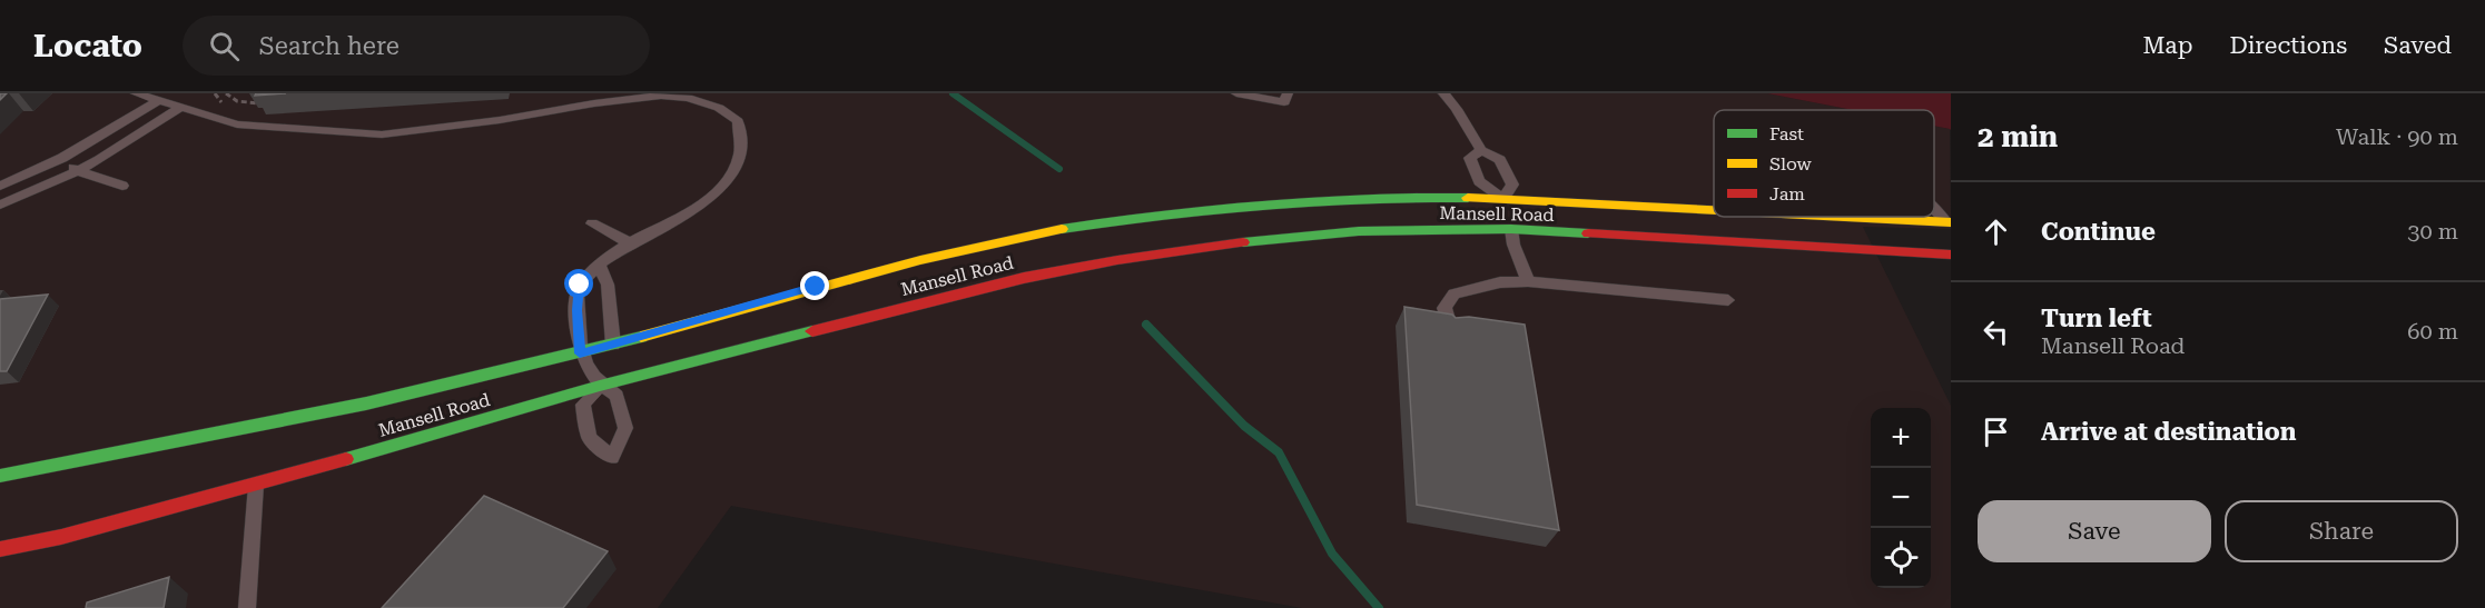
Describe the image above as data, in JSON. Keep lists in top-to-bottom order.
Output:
{
  "streets": {
    "main road": ["Mansell Road"]
  },
  "legend": ["Fast", "Slow", "Jam"],
  "page": {
    "header": "Locato",
    "search": "Search here",
    "nav": ["Map", "Directions", "Saved"],
    "heading": ["2 min", "Walk · 90 m"],
    "list": [
      ["Continue", "30 m"],
      ["Turn left", "Mansell Road", "60 m"],
      "Arrive at destination"
    ],
    "map_buttons": ["+", "−"],
    "buttons": ["Save", "Share"]
  }
}
